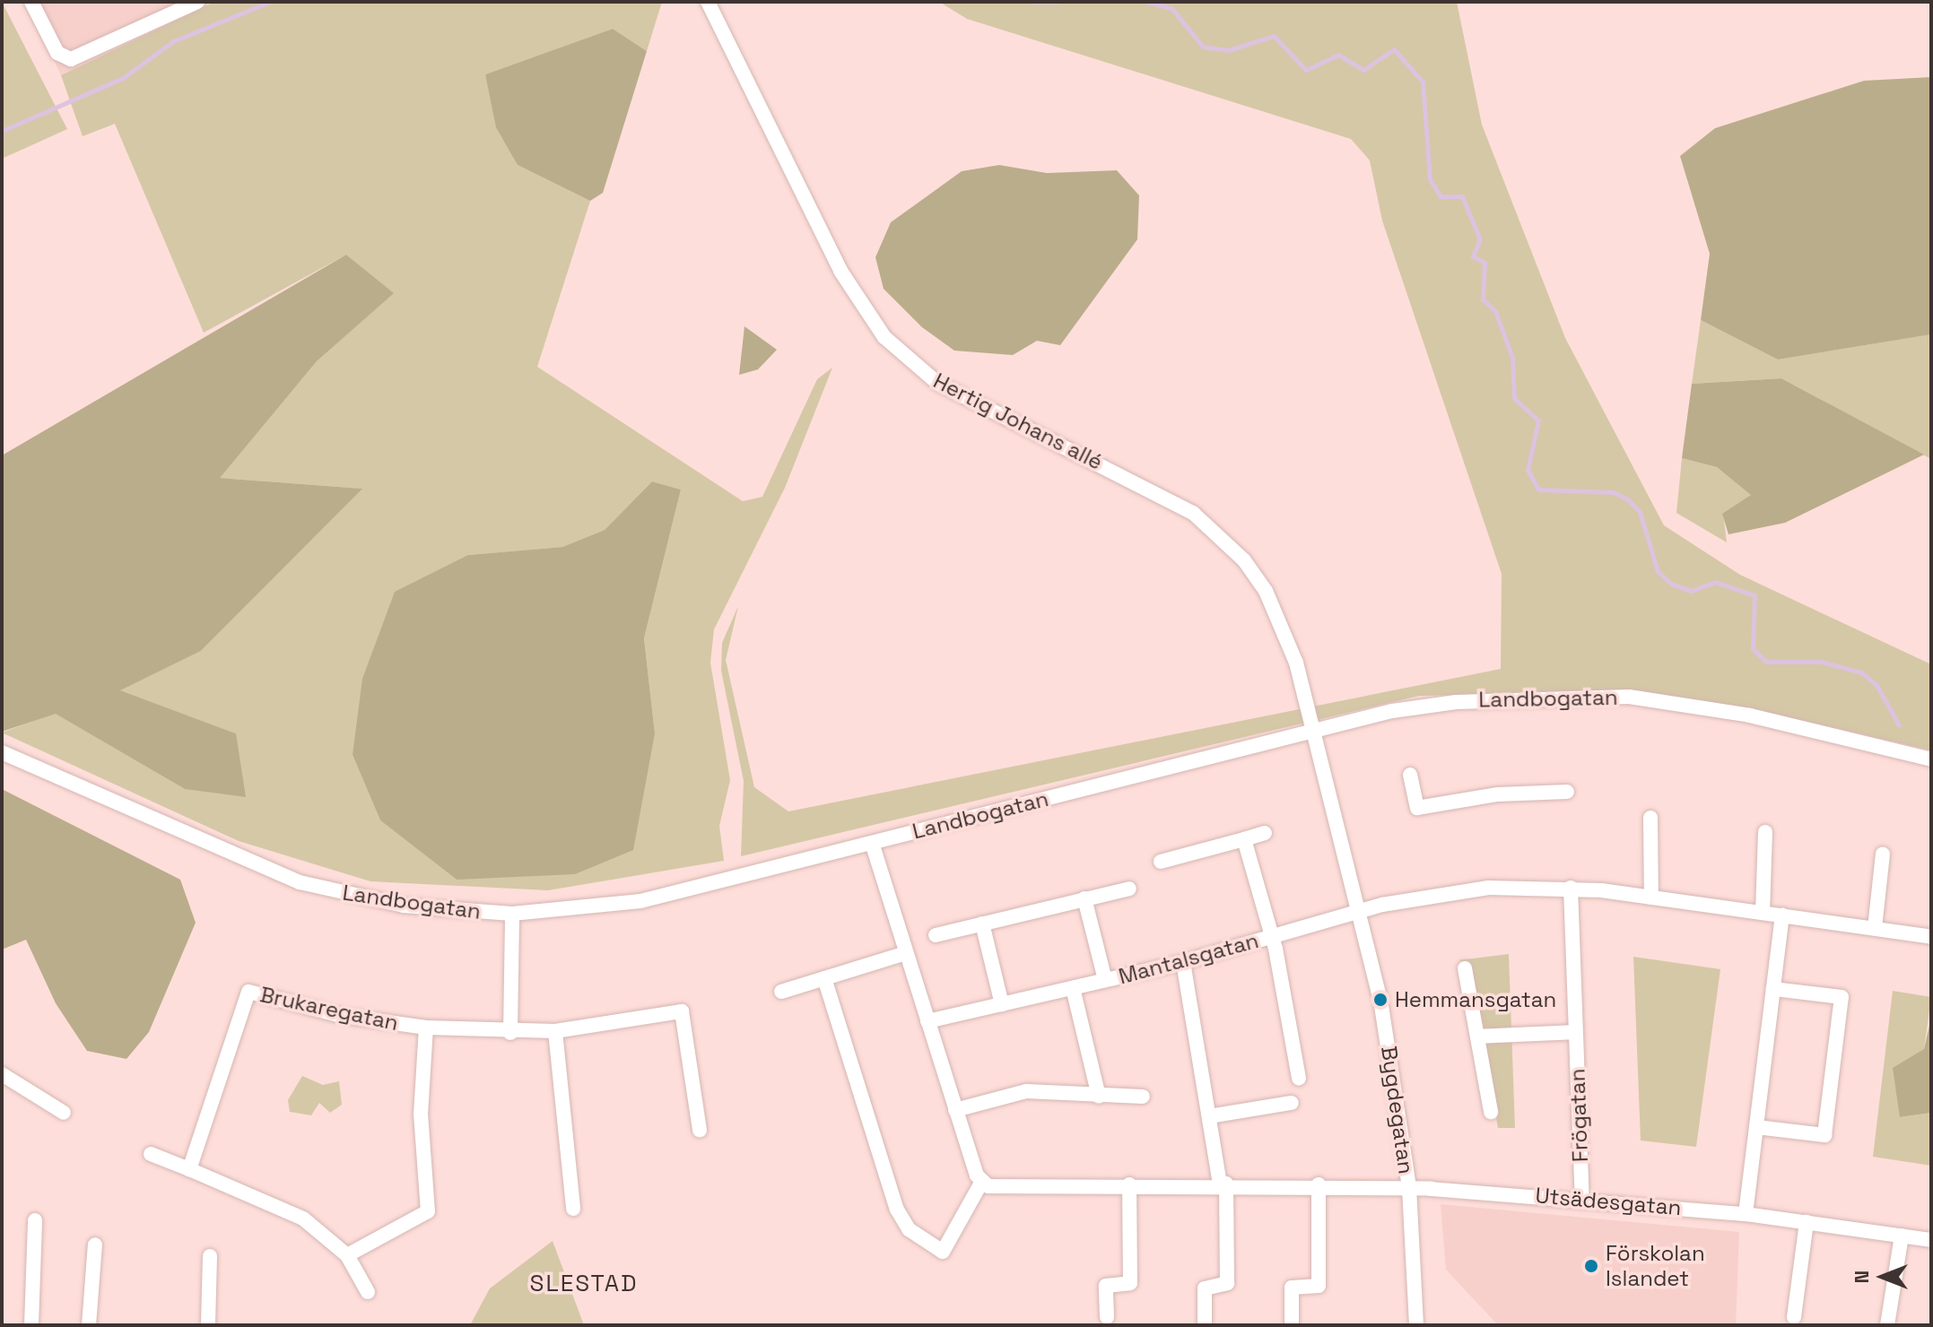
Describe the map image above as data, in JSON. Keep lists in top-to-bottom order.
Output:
{
  "streets": {
    "street": [
      "Hertig Johans allé",
      "Landbogatan",
      "Mantalsgatan",
      "Brukaregatan",
      "Bygdegatan",
      "Frögatan",
      "Utsädesgatan"
    ]
  },
  "crossings": [
    ["Hertig Johans allé", "Landbogatan"],
    ["Hertig Johans allé", "Bygdegatan"],
    ["Landbogatan", "Bygdegatan"],
    ["Mantalsgatan", "Bygdegatan"],
    ["Mantalsgatan", "Frögatan"],
    ["Bygdegatan", "Utsädesgatan"],
    ["Frögatan", "Utsädesgatan"]
  ],
  "districts": ["SLESTAD"],
  "places": ["Hemmansgatan", "Förskolan Islandet"],
  "north": "left"
}
